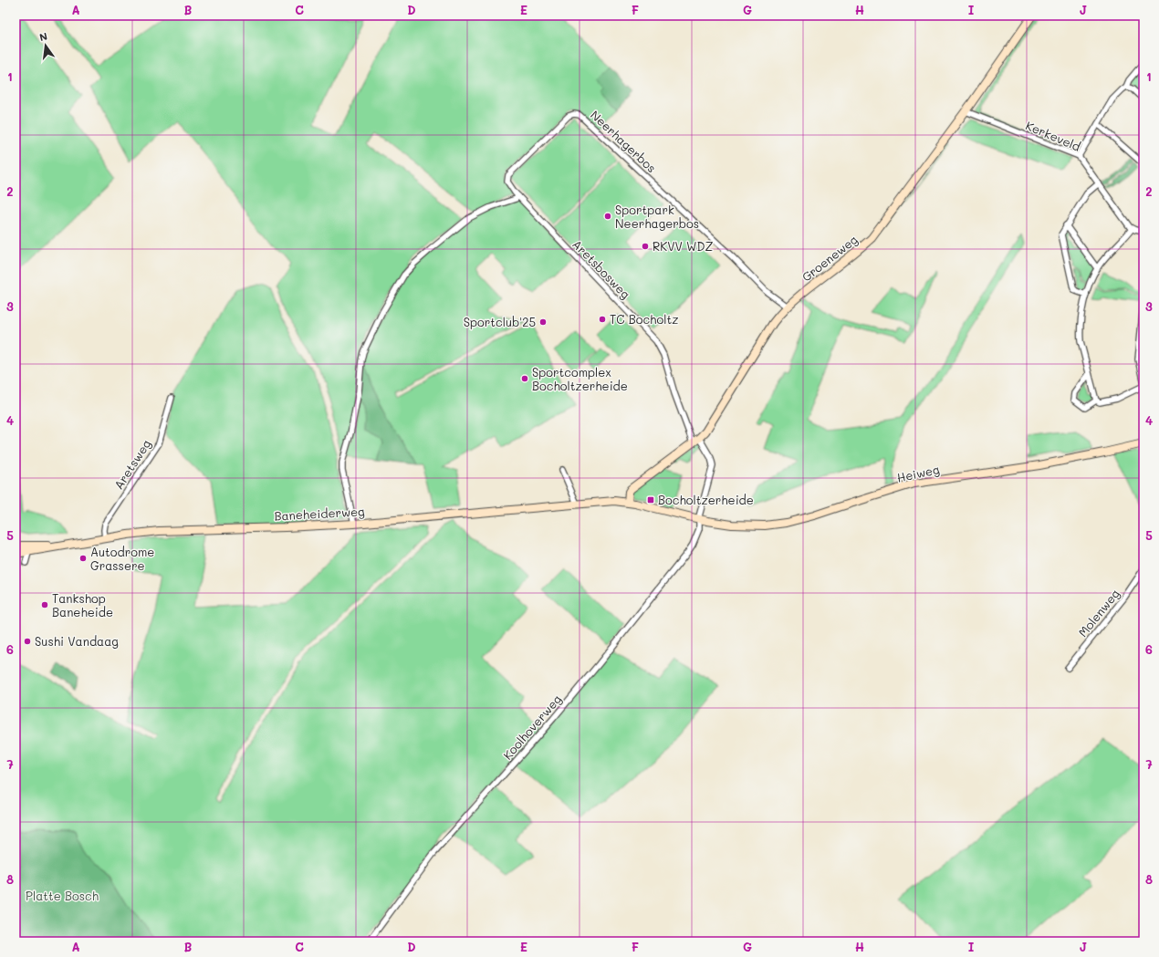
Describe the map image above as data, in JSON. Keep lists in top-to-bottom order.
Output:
{
  "streets": {
    "street": [
      "Kerkeveld",
      "Neerhagerbos",
      "Groeneweg",
      "Aretsbosweg",
      "Aretsweg",
      "Heiweg",
      "Baneheiderweg",
      "Molenweg",
      "Koolhoverweg"
    ]
  },
  "crossings": [
    ["Kerkeveld", "Groeneweg"],
    ["Neerhagerbos", "Groeneweg"],
    ["Neerhagerbos", "Aretsbosweg"],
    ["Groeneweg", "Aretsbosweg"],
    ["Groeneweg", "Baneheiderweg"],
    ["Groeneweg", "Koolhoverweg"],
    ["Aretsbosweg", "Koolhoverweg"],
    ["Aretsweg", "Baneheiderweg"],
    ["Heiweg", "Baneheiderweg"],
    ["Heiweg", "Koolhoverweg"],
    ["Baneheiderweg", "Koolhoverweg"]
  ],
  "parks": ["Platte Bosch"],
  "places": {
    "other": [
      "Sportpark Neerhagerbos",
      "RKVV WDZ",
      "TC Bocholtz",
      "Sportclub'25",
      "Sportcomplex Bocholtzerheide",
      "Autodrome Grassere",
      "Tankshop Baneheide",
      "Sushi Vandaag"
    ],
    "transit": ["Bocholtzerheide"]
  },
  "north": "top",
  "grid": {
    "columns": [
      "A",
      "B",
      "C",
      "D",
      "E",
      "F",
      "G",
      "H",
      "I",
      "J"
    ],
    "rows": [
      "1",
      "2",
      "3",
      "4",
      "5",
      "6",
      "7",
      "8"
    ]
  }
}
